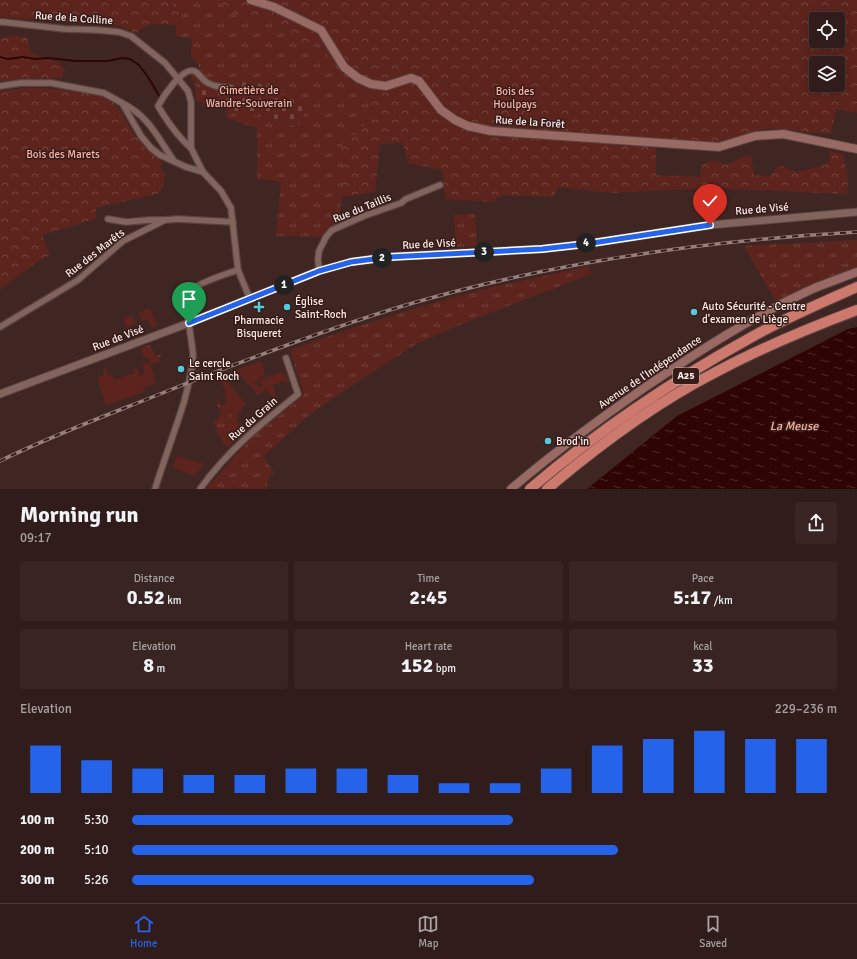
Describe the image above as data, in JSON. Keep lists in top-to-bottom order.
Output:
{
  "streets": {
    "highway": ["A25"],
    "main road": ["Rue de la Forêt", "Avenue de l'Indépendance"],
    "street": [
      "Rue de la Colline",
      "Rue du Taillis",
      "Rue de Visé",
      "Rue des Marêts",
      "Rue du Grain"
    ]
  },
  "crossings": [
    ["Rue de la Colline", "Rue de Visé"],
    ["Rue de la Colline", "Rue des Marêts"],
    ["Rue du Taillis", "Rue de Visé"]
  ],
  "water": ["La Meuse"],
  "parks": ["Cimetière de Wandre-Souverain", "Bois des Houlpays", "Bois des Marets"],
  "places": {
    "health": ["Pharmacie Bisqueret"],
    "other": [
      "Église Saint-Roch",
      "Auto Sécurité - Centre d'examen de Liège",
      "Le cercle Saint Roch",
      "Brod'in"
    ]
  },
  "page": {
    "pins": [
      "4",
      "3",
      "2",
      "1"
    ],
    "heading": ["Morning run", "09:17"],
    "stats": [
      ["Distance", "0.52 km"],
      ["Time", "2:45"],
      ["Pace", "5:17 /km"],
      ["Elevation", "8 m"],
      ["Heart rate", "152 bpm"],
      ["kcal", "33"]
    ],
    "chart": ["Elevation", "229–236 m"],
    "list": [
      {
        "name": "100 m",
        "note": "5:30"
      },
      {
        "name": "200 m",
        "note": "5:10"
      },
      {
        "name": "300 m",
        "note": "5:26"
      }
    ],
    "tabs": ["Home", "Map", "Saved"]
  }
}
